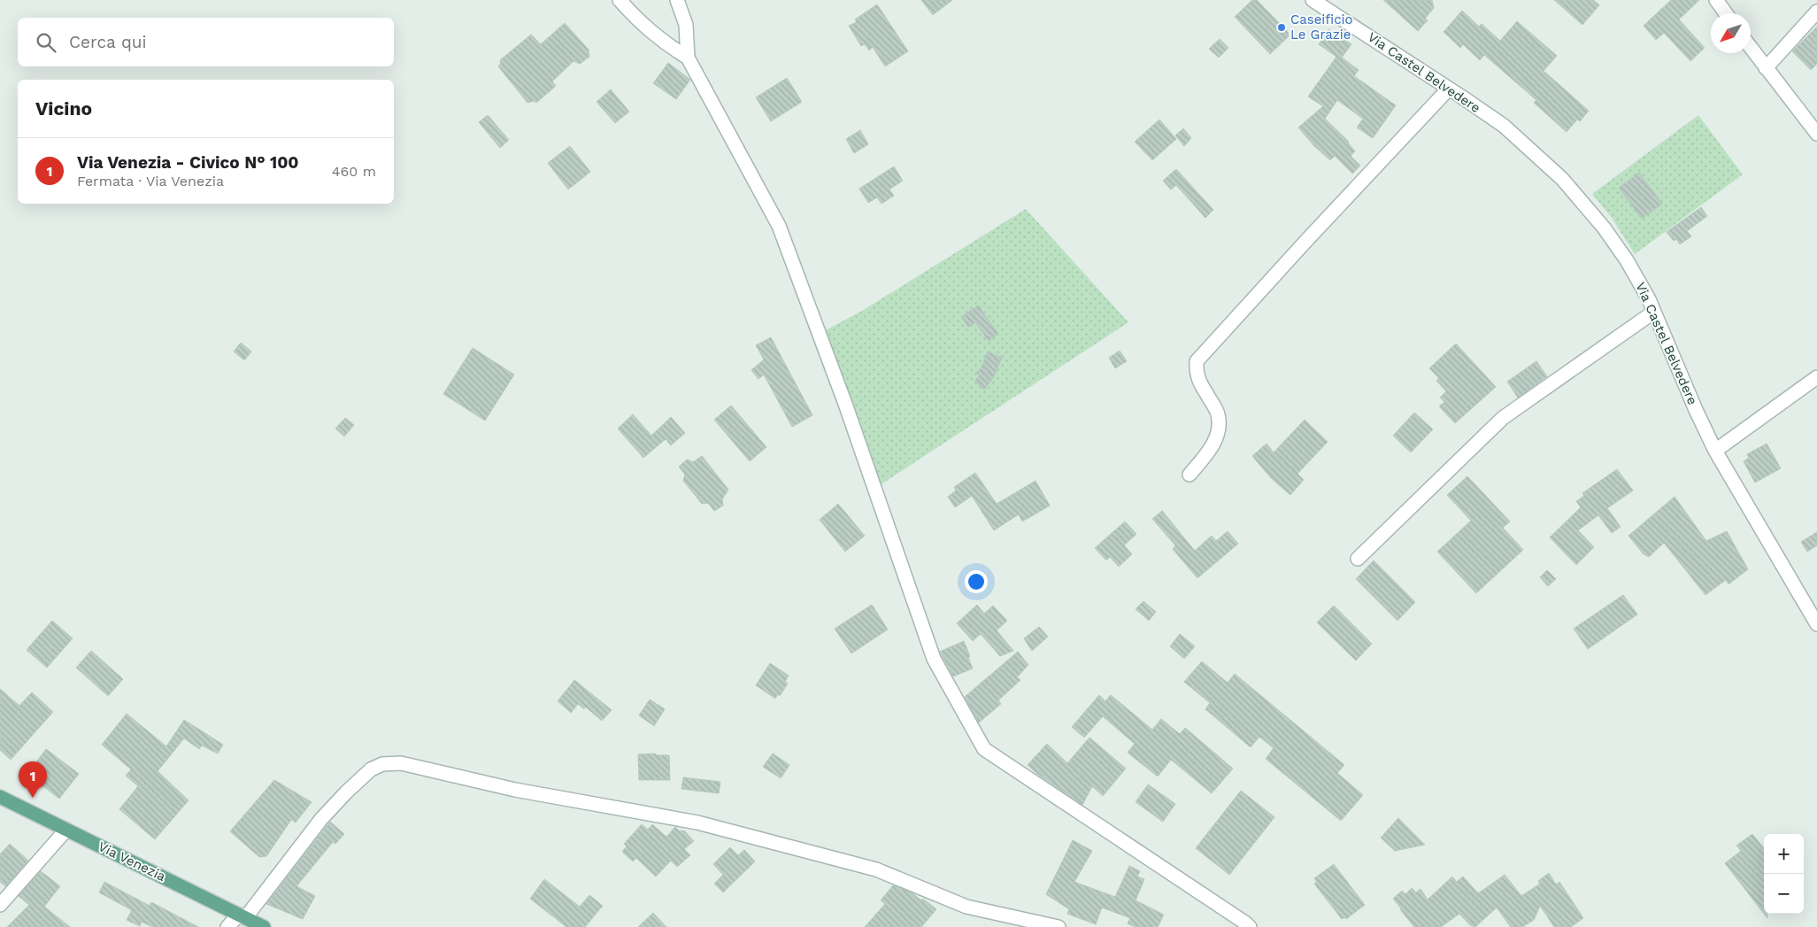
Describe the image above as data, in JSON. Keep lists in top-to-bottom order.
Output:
{
  "streets": {
    "main road": ["Via Venezia"],
    "street": ["Via Castel Belvedere"]
  },
  "places": ["Caseificio Le Grazie"],
  "north": "bottom left",
  "page": {
    "search": "Cerca qui",
    "heading": "Vicino",
    "list": [
      {
        "mark": "1",
        "name": "Via Venezia - Civico N° 100",
        "note": "Fermata · Via Venezia",
        "value": "460 m"
      }
    ],
    "pins": "1",
    "map_buttons": ["+", "−"]
  }
}
